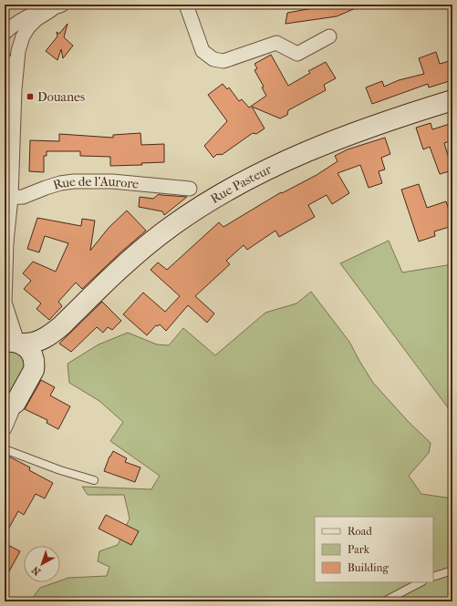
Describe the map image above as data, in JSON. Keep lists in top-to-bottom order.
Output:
{
  "streets": {
    "main road": ["Rue Pasteur"],
    "street": ["Rue de l'Aurore"]
  },
  "places": {
    "transit": ["Douanes"]
  },
  "legend": ["Road", "Park", "Building"],
  "north": "bottom left"
}
